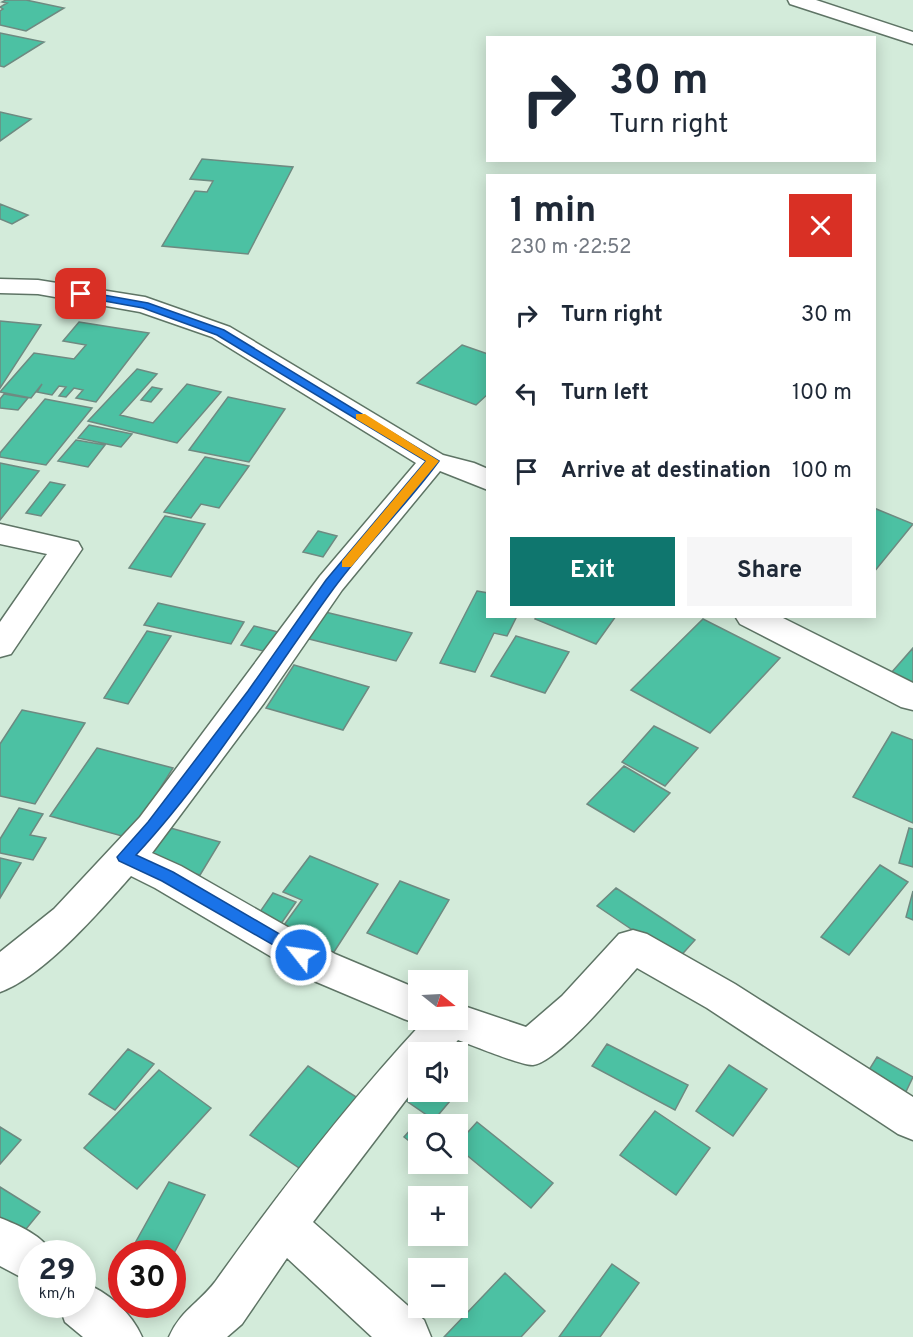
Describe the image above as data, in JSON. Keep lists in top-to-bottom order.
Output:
{
  "north": "right",
  "page": {
    "turn": ["30 m", "Turn right"],
    "heading": ["1 min", "230 m · 22:52"],
    "list": [
      {
        "name": "Turn right",
        "value": "30 m"
      },
      {
        "name": "Turn left",
        "value": "100 m"
      },
      {
        "name": "Arrive at destination",
        "value": "100 m"
      }
    ],
    "buttons": ["Exit", "Share"],
    "map_buttons": ["+", "−"],
    "speed": "29 km/h",
    "limit": "30"
  }
}
